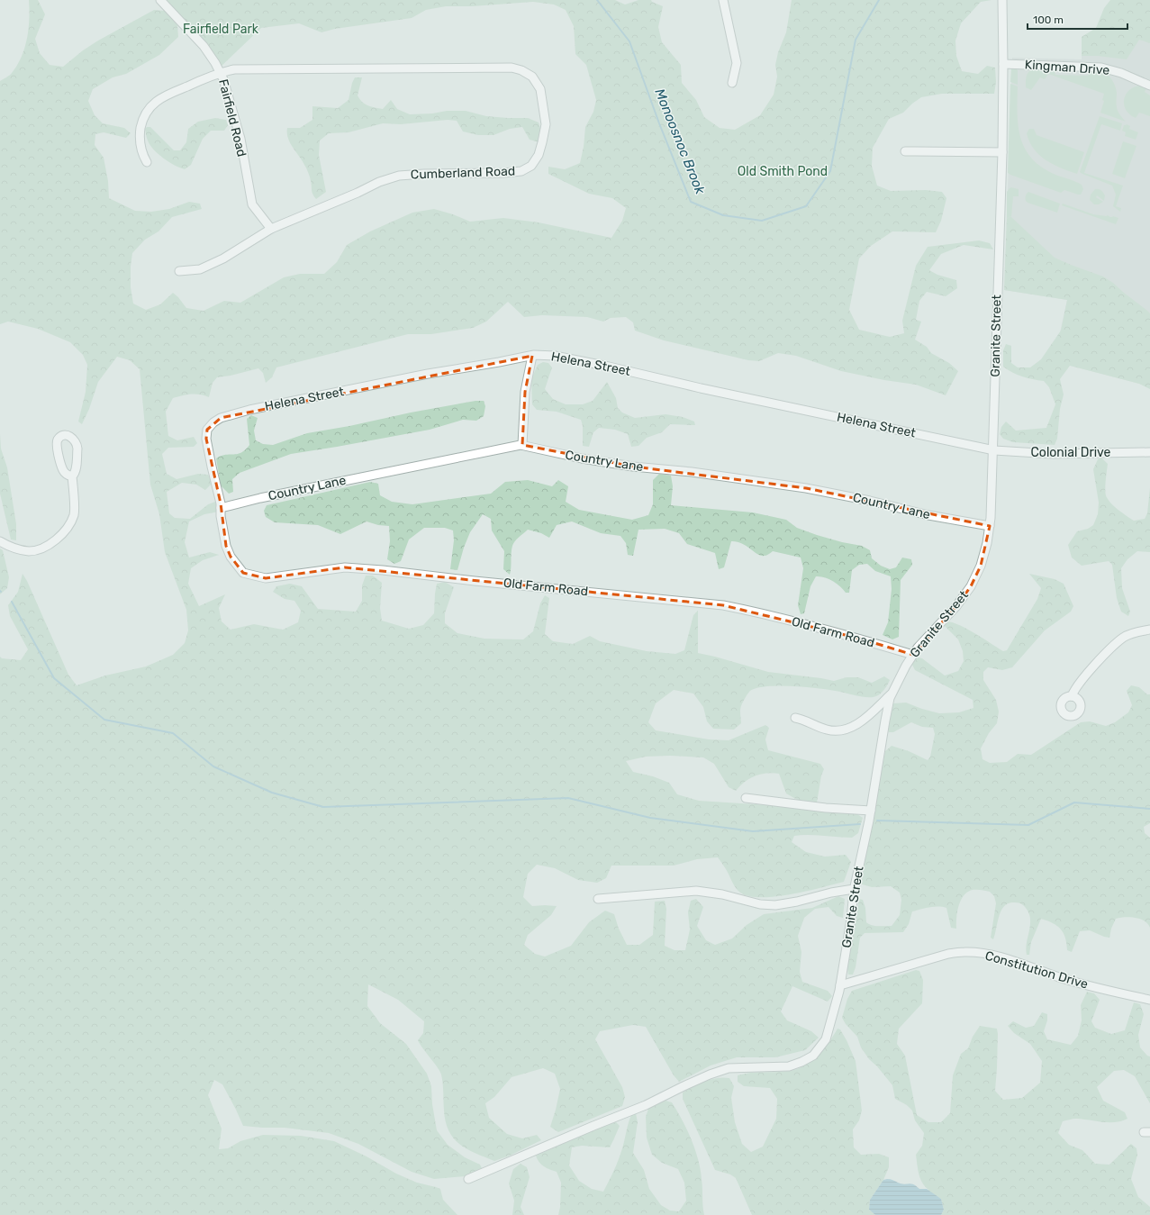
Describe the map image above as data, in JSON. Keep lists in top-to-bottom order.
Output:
{
  "streets": {
    "street": [
      "Kingman Drive",
      "Fairfield Road",
      "Cumberland Road",
      "Granite Street",
      "Helena Street",
      "Colonial Drive",
      "Country Lane",
      "Old Farm Road",
      "Constitution Drive"
    ]
  },
  "crossings": [
    ["Kingman Drive", "Granite Street"],
    ["Fairfield Road", "Cumberland Road"],
    ["Granite Street", "Helena Street"],
    ["Granite Street", "Colonial Drive"],
    ["Granite Street", "Country Lane"],
    ["Granite Street", "Old Farm Road"],
    ["Granite Street", "Constitution Drive"],
    ["Helena Street", "Colonial Drive"],
    ["Helena Street", "Country Lane"],
    ["Helena Street", "Old Farm Road"],
    ["Country Lane", "Old Farm Road"]
  ],
  "water": ["Monoosnoc Brook"],
  "parks": ["Fairfield Park", "Old Smith Pond"],
  "scale_bar": "100 m"
}
